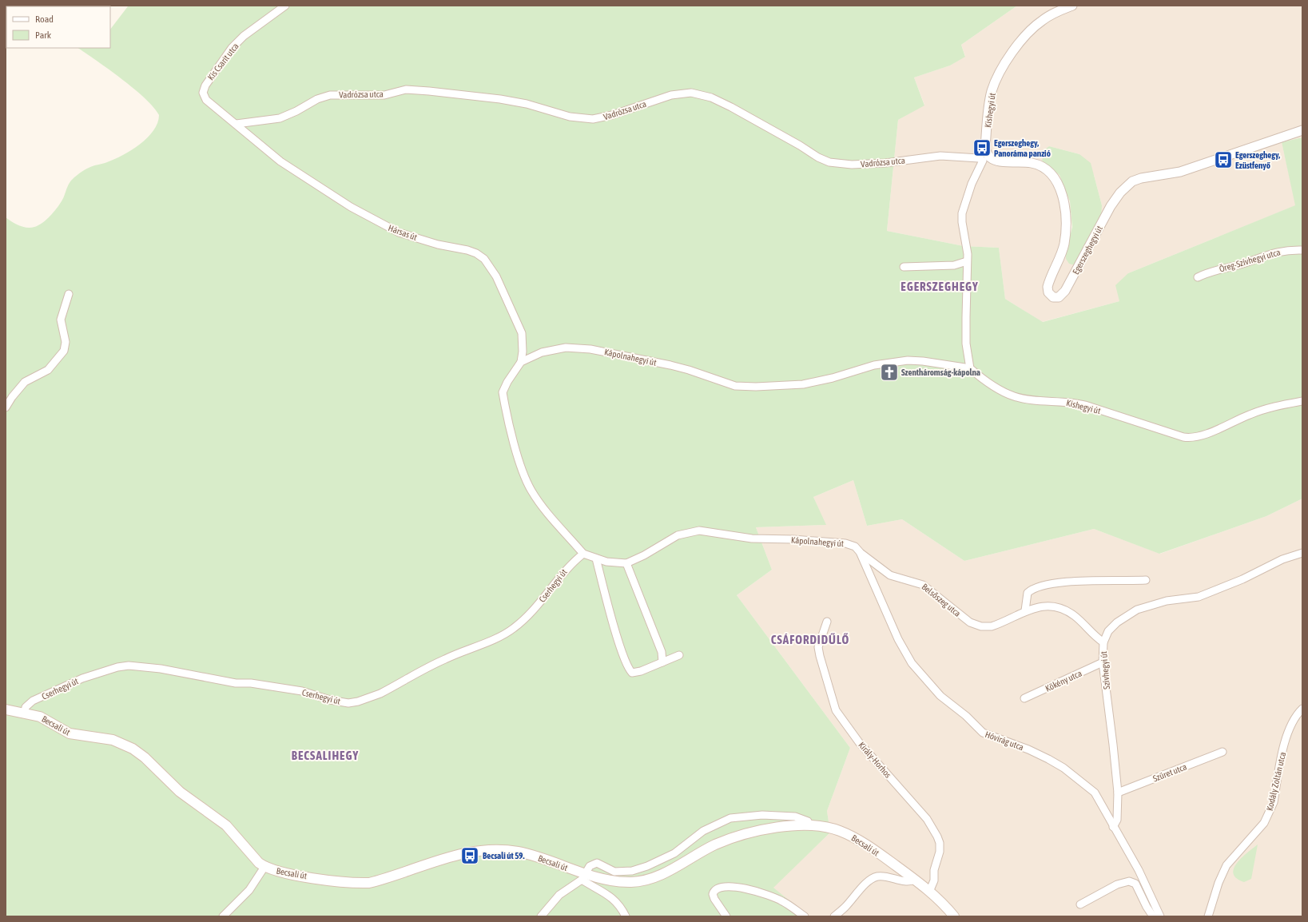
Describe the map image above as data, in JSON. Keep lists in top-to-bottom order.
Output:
{
  "streets": {
    "main road": ["Becsali út"],
    "street": [
      "Kis Csarit utca",
      "Vadrózsa utca",
      "Kishegyi út",
      "Hársas út",
      "Egerszeghegyi út",
      "Öreg-Szívhegyi utca",
      "Kápolnahegyi út",
      "Cserhegyi út",
      "Belsőszeg utca",
      "Szívhegyi út",
      "Kökény utca",
      "Hóvirág utca",
      "Király-Horhos",
      "Szüret utca",
      "Kodály Zoltán utca"
    ]
  },
  "crossings": [
    ["Kis Csarit utca", "Vadrózsa utca"],
    ["Kis Csarit utca", "Hársas út"],
    ["Vadrózsa utca", "Kishegyi út"],
    ["Vadrózsa utca", "Hársas út"],
    ["Vadrózsa utca", "Egerszeghegyi út"],
    ["Kishegyi út", "Egerszeghegyi út"],
    ["Kishegyi út", "Kápolnahegyi út"],
    ["Hársas út", "Kápolnahegyi út"],
    ["Kápolnahegyi út", "Cserhegyi út"],
    ["Kápolnahegyi út", "Belsőszeg utca"],
    ["Kápolnahegyi út", "Hóvirág utca"],
    ["Cserhegyi út", "Becsali út"],
    ["Belsőszeg utca", "Szívhegyi út"],
    ["Belsőszeg utca", "Hóvirág utca"],
    ["Szívhegyi út", "Kökény utca"],
    ["Szívhegyi út", "Hóvirág utca"],
    ["Szívhegyi út", "Szüret utca"],
    ["Becsali út", "Király-Horhos"]
  ],
  "districts": ["EGERSZEGHEGY", "CSÁFORDIDŰLŐ", "BECSALIHEGY"],
  "places": {
    "bus stop": ["Egerszeghegy, Panoráma panzió", "Egerszeghegy, Ezüstfenyő", "Becsali út 59."],
    "church": ["Szentháromság-kápolna"]
  },
  "legend": ["Road", "Park"]
}
